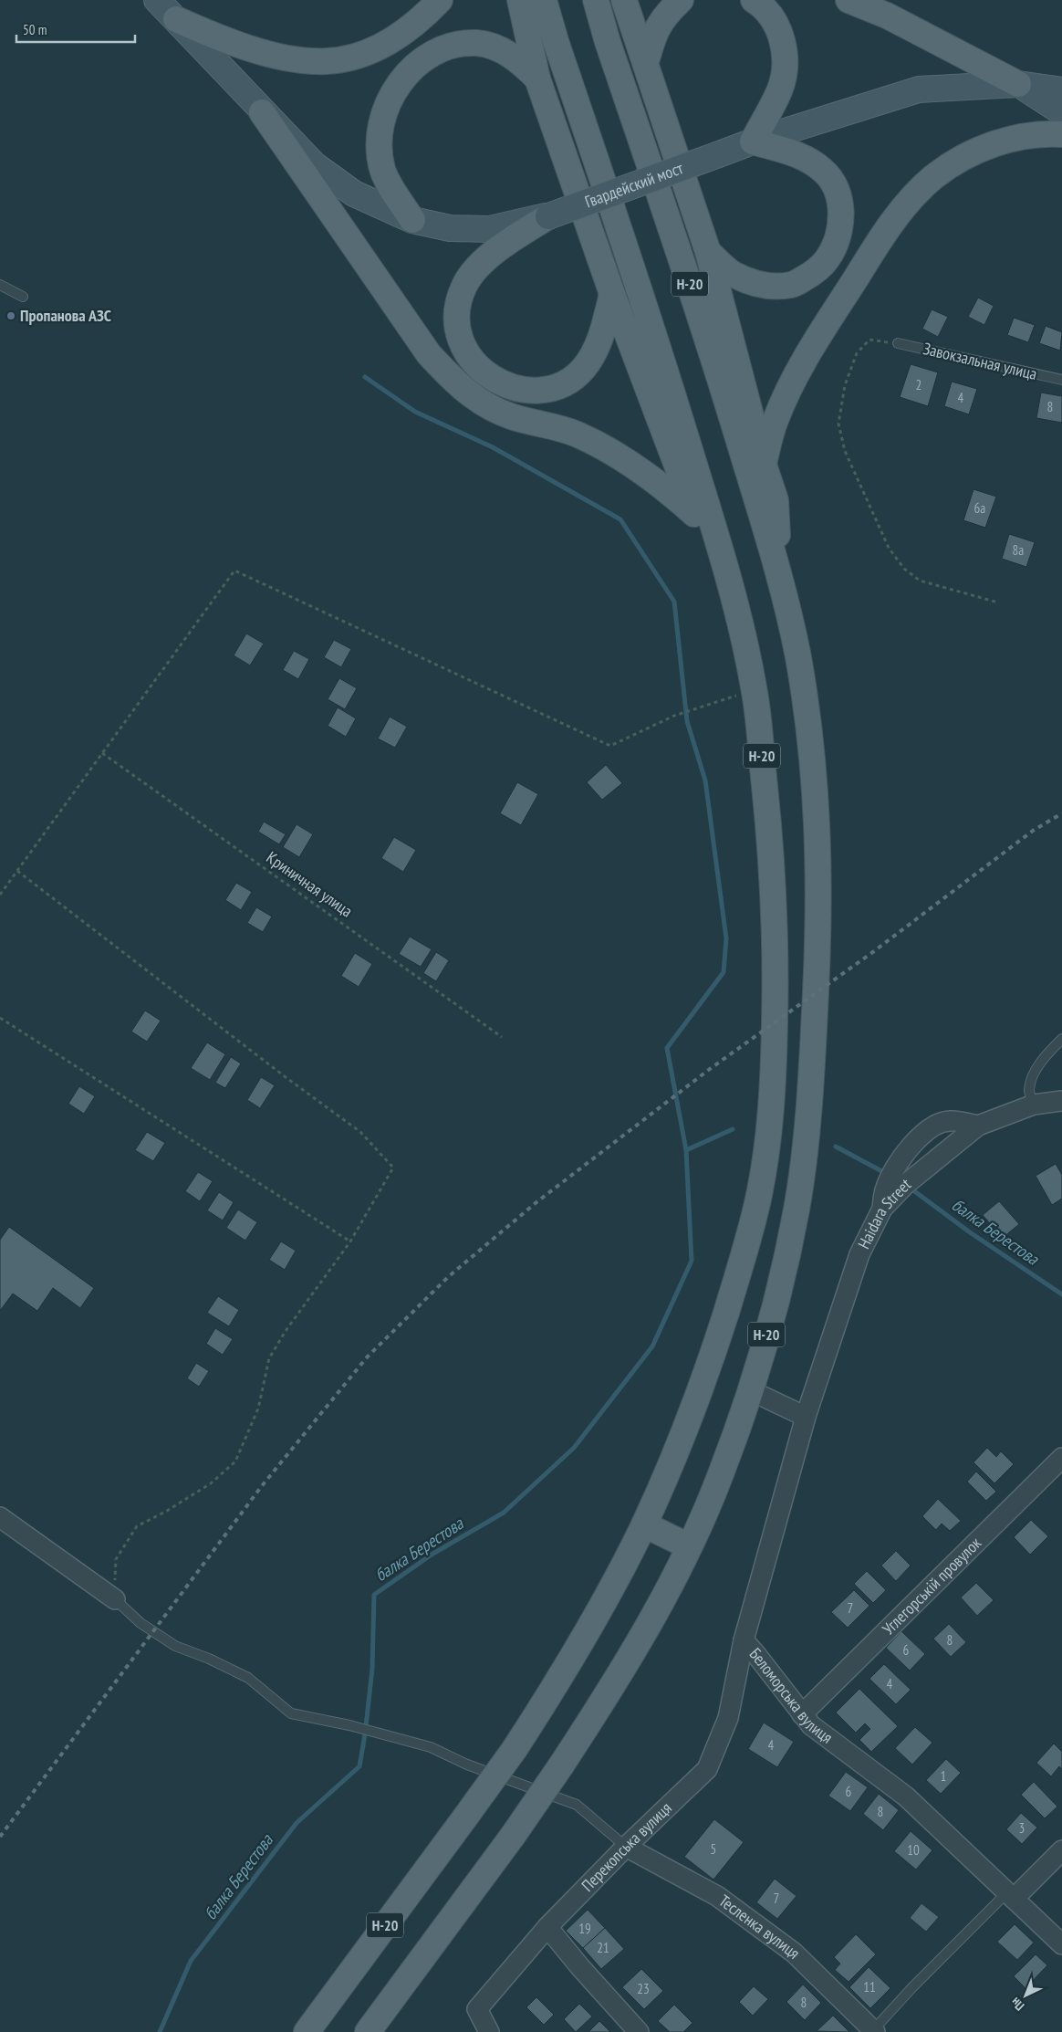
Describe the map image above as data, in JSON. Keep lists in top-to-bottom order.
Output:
{
  "streets": {
    "main road": ["Гвардейский мост", "Н-20"],
    "street": [
      "Haidara Street",
      "Углегорськiй провулок",
      "Беломорська вулиця",
      "Перекопська вулиця",
      "Тесленка вулиця"
    ],
    "lane": ["Завокзальная улица"],
    "path": ["Криничная улица"]
  },
  "crossings": [
    ["Haidara Street", "Беломорська вулиця"],
    ["Углегорськiй провулок", "Беломорська вулиця"],
    ["Беломорська вулиця", "Перекопська вулиця"],
    ["Перекопська вулиця", "Тесленка вулиця"]
  ],
  "water": ["балка Берестова"],
  "places": ["Пропанова АЗС"],
  "house_numbers": [
    "2",
    "4",
    "8",
    "6а",
    "8а",
    "7",
    "8",
    "6",
    "4",
    "4",
    "1",
    "6",
    "8",
    "3",
    "5",
    "10",
    "7",
    "19",
    "21",
    "11",
    "23",
    "8"
  ],
  "scale_bar": "50 m",
  "north": "bottom left"
}
